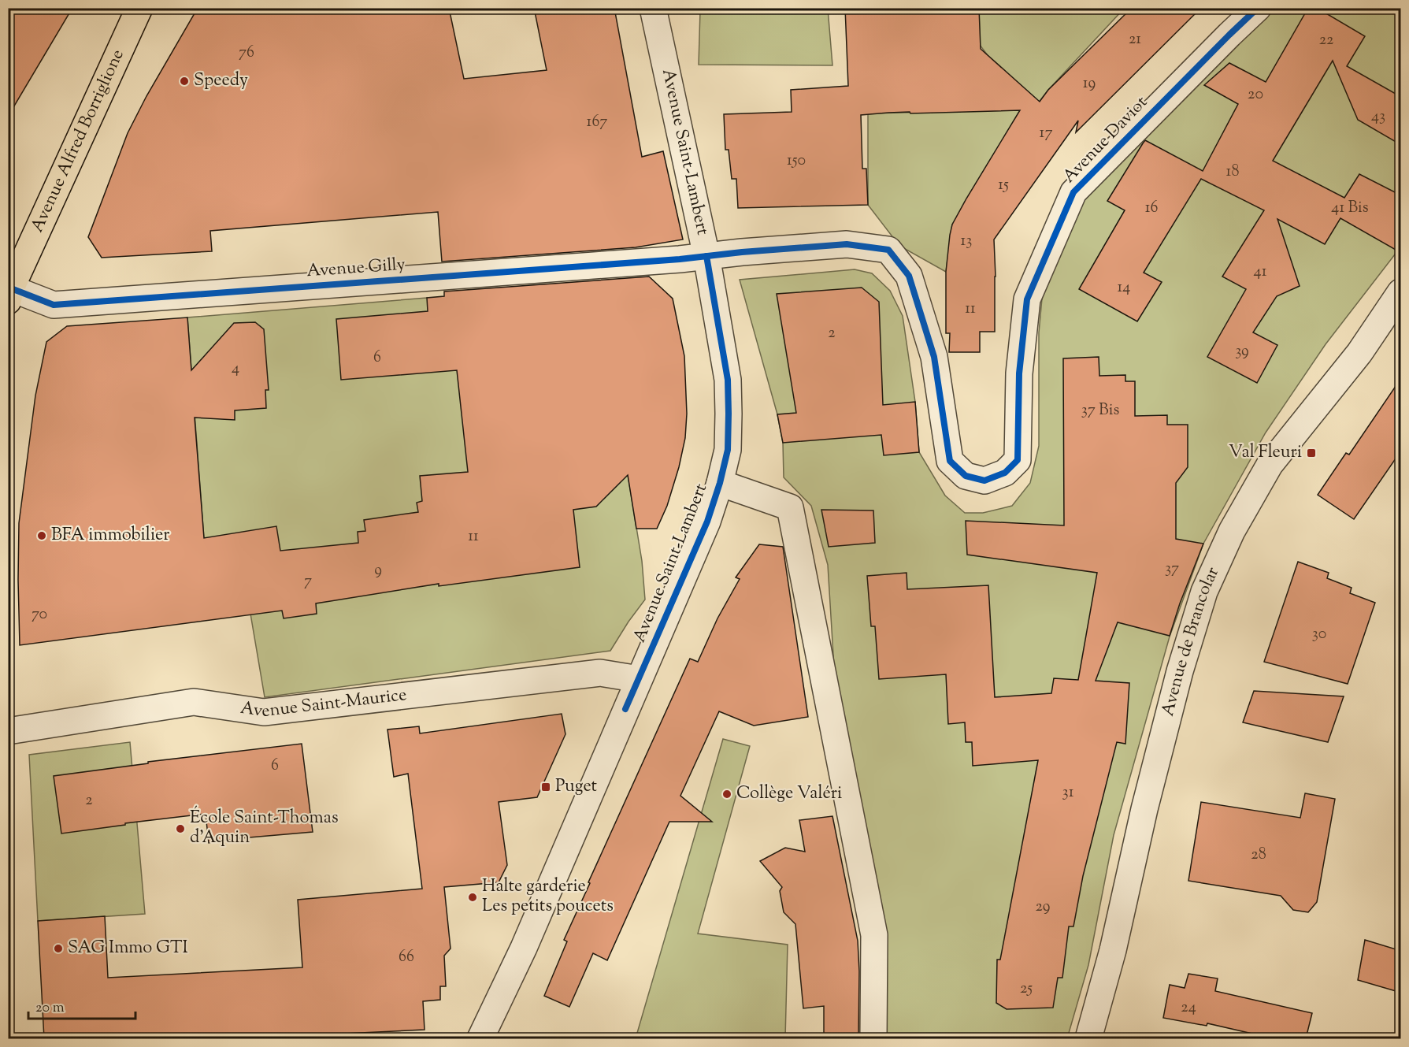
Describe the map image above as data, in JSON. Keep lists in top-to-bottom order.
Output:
{
  "streets": {
    "main road": ["Avenue Alfred Borriglione"],
    "street": [
      "Avenue Daviot",
      "Avenue Saint-Lambert",
      "Avenue Gilly",
      "Avenue de Brancolar",
      "Avenue Saint-Maurice"
    ]
  },
  "crossings": [
    ["Avenue Daviot", "Avenue Saint-Lambert"],
    ["Avenue Daviot", "Avenue Gilly"],
    ["Avenue Alfred Borriglione", "Avenue Gilly"],
    ["Avenue Saint-Lambert", "Avenue Gilly"],
    ["Avenue Saint-Lambert", "Avenue Saint-Maurice"]
  ],
  "places": {
    "other": [
      "Speedy",
      "BFA immobilier",
      "Collège Valéri",
      "École Saint-Thomas d'Aquin",
      "Halte garderie Les petits poucets",
      "SAG Immo GTI"
    ],
    "transit": ["Val Fleuri", "Puget"]
  },
  "house_numbers": [
    "21",
    "22",
    "76",
    "19",
    "20",
    "43",
    "167",
    "17",
    "150",
    "18",
    "15",
    "16",
    "41 Bis",
    "13",
    "41",
    "14",
    "11",
    "2",
    "39",
    "6",
    "4",
    "37 Bis",
    "11",
    "37",
    "9",
    "7",
    "70",
    "30",
    "6",
    "31",
    "2",
    "28",
    "29",
    "66",
    "25",
    "24"
  ],
  "scale_bar": "20 m"
}
